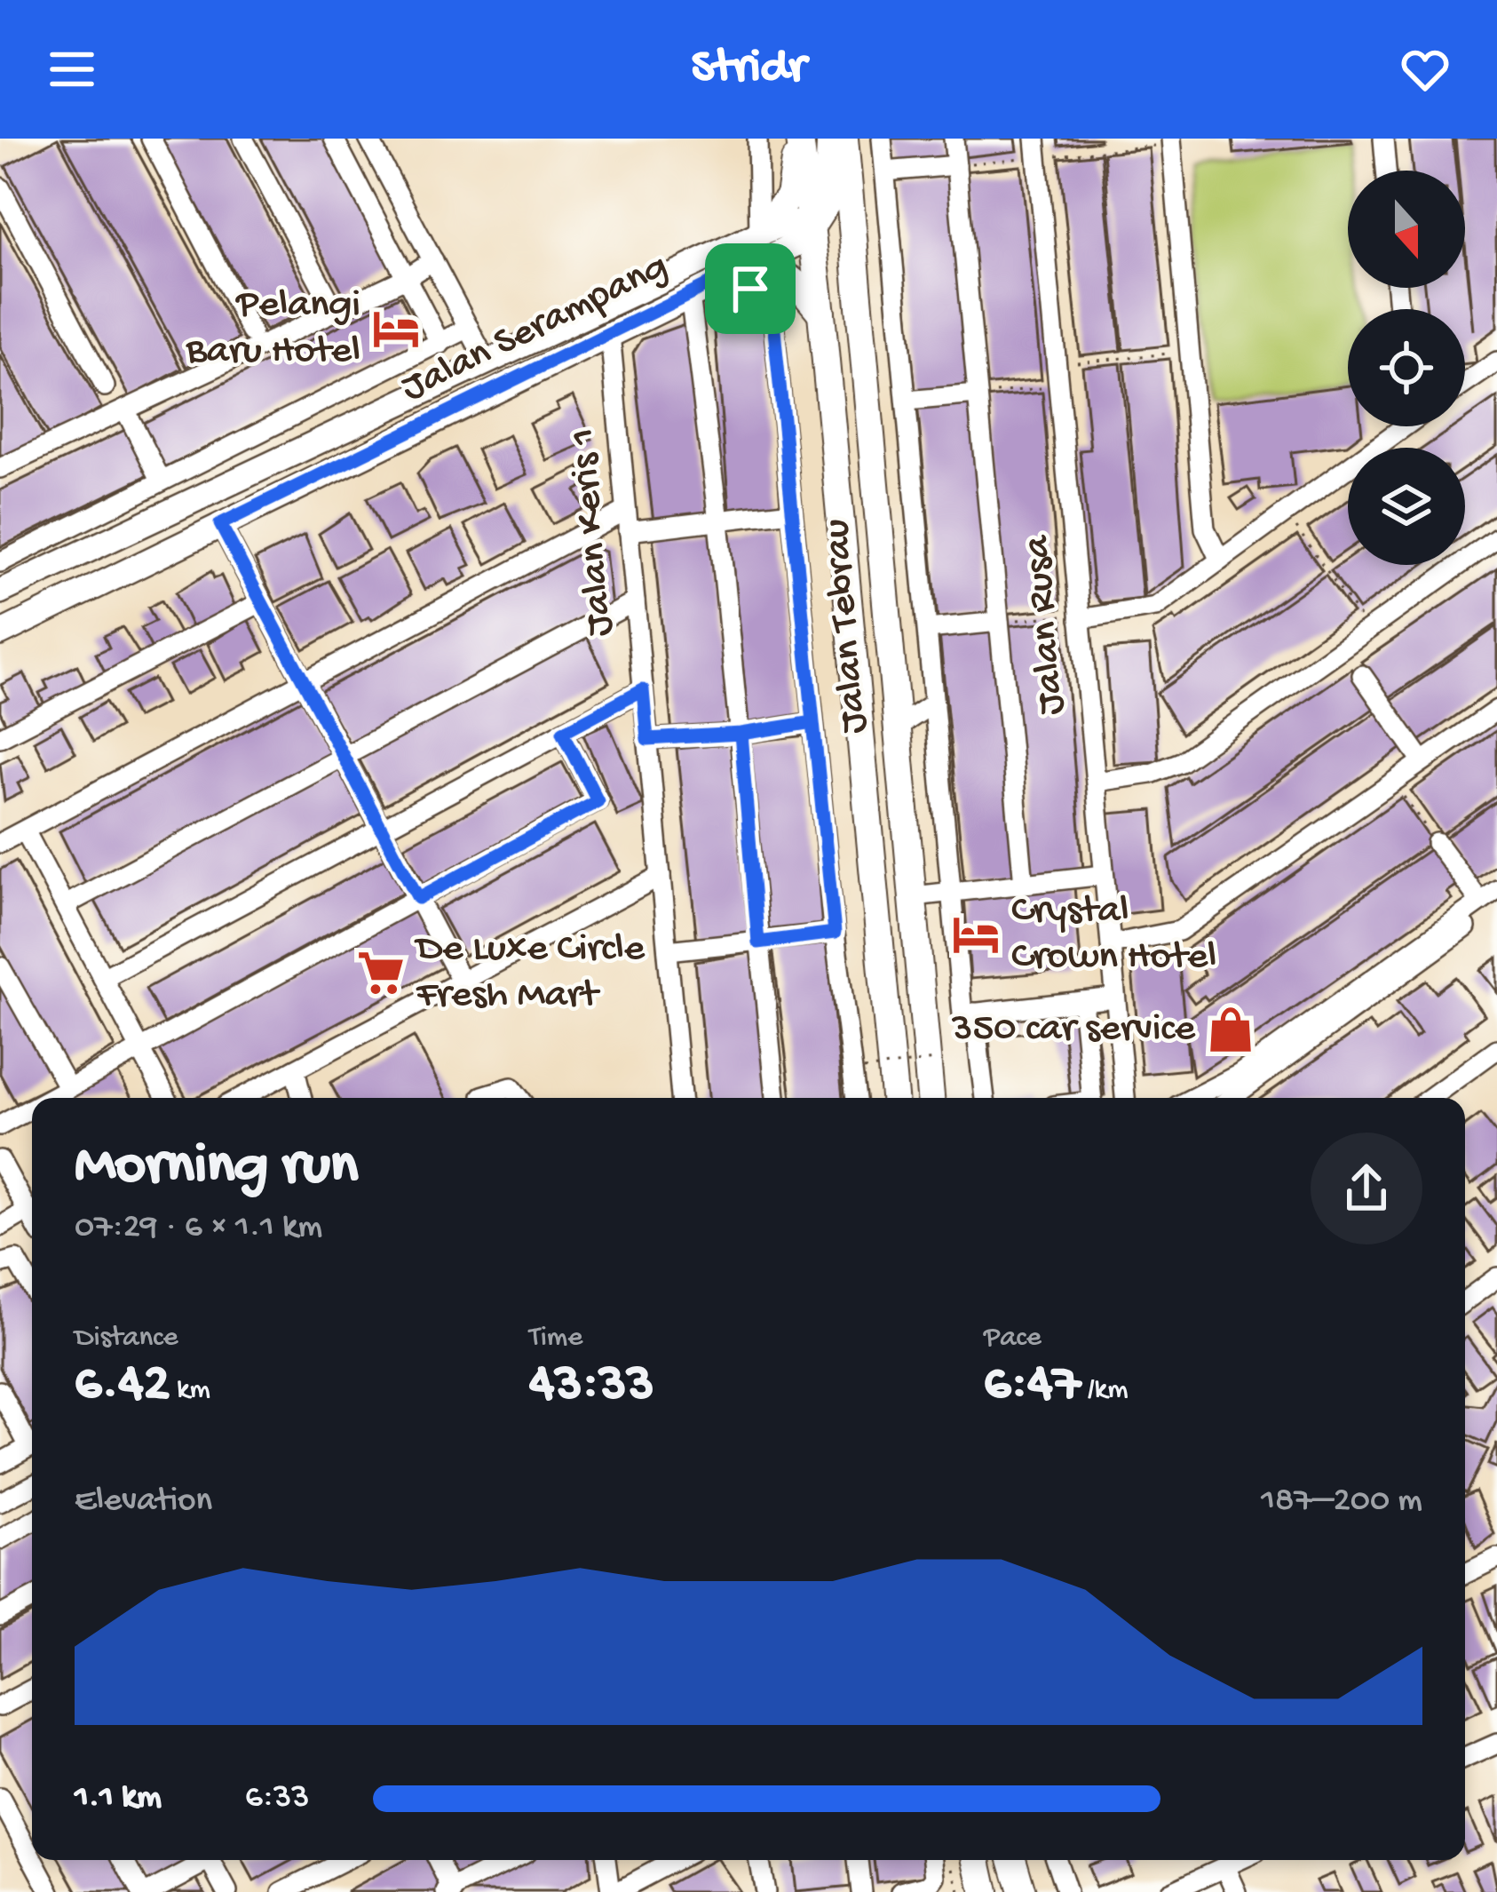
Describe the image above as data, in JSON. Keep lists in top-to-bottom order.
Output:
{
  "streets": {
    "highway": ["Jalan Tebrau"],
    "main road": ["Jalan Serampang"],
    "street": ["Jalan Keris 1", "Jalan Rusa"]
  },
  "crossings": [
    ["Jalan Serampang", "Jalan Keris 1"],
    ["Jalan Serampang", "Jalan Tebrau"]
  ],
  "places": {
    "hotel": ["Pelangi Baru Hotel", "Crystal Crown Hotel"],
    "supermarket": ["De Luxe Circle Fresh Mart"],
    "shop": ["350 car service"]
  },
  "north": "bottom",
  "page": {
    "header": "Stridr",
    "heading": ["Morning run", "07:29 · 6 × 1.1 km"],
    "stats": [
      ["Distance", "6.42 km"],
      ["Time", "43:33"],
      ["Pace", "6:47 /km"]
    ],
    "chart": ["Elevation", "187–200 m"],
    "list": [
      {
        "name": "1.1 km",
        "note": "6:33"
      }
    ]
  }
}
